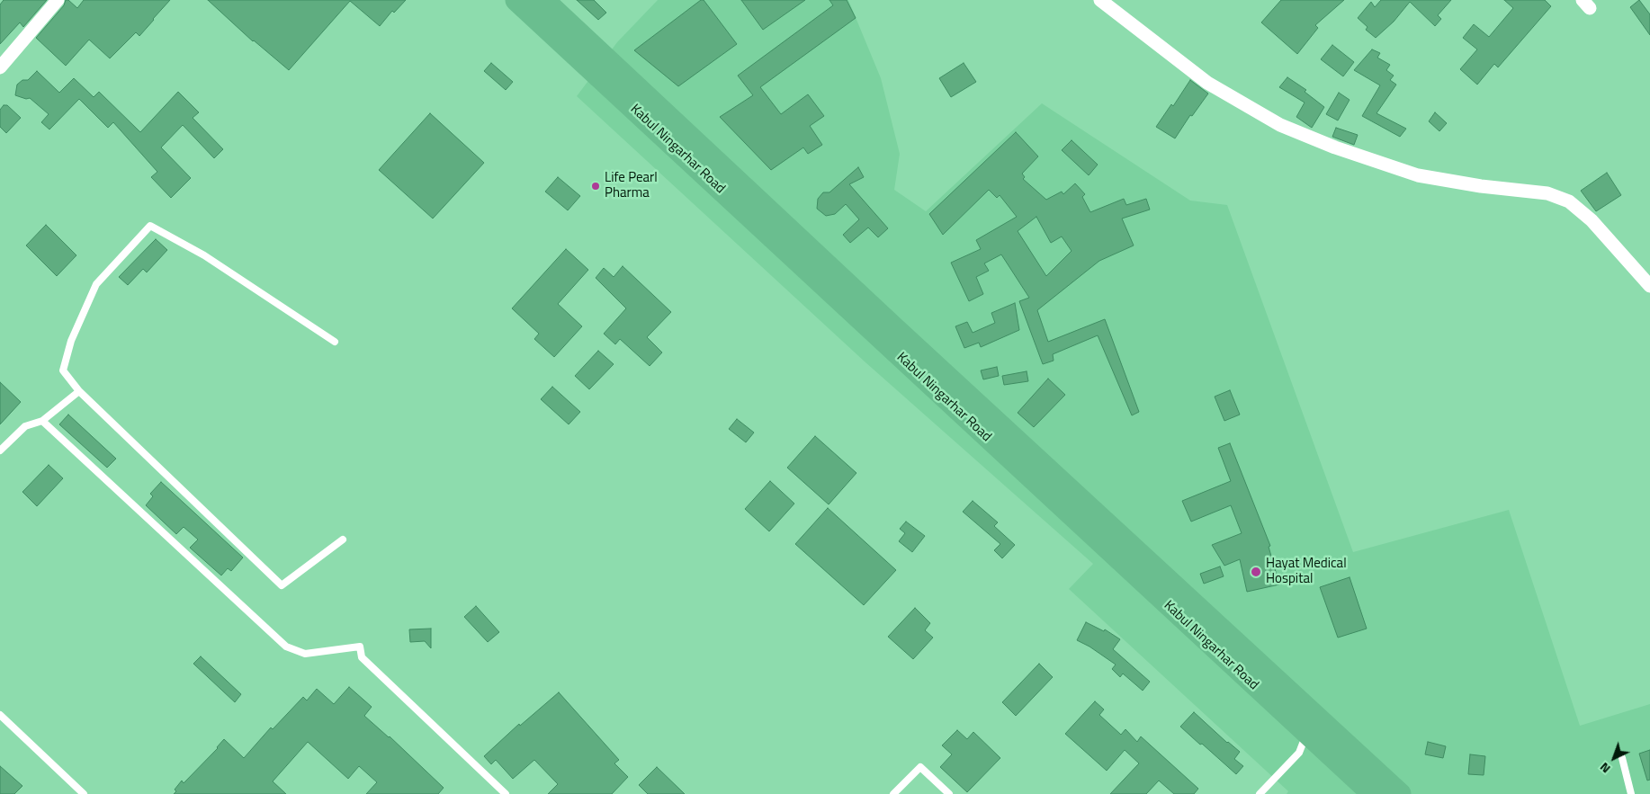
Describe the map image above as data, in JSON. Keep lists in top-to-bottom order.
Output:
{
  "streets": {
    "highway": ["Kabul Ningarhar Road"]
  },
  "places": ["Life Pearl Pharma", "Hayat Medical Hospital"],
  "north": "bottom left"
}
